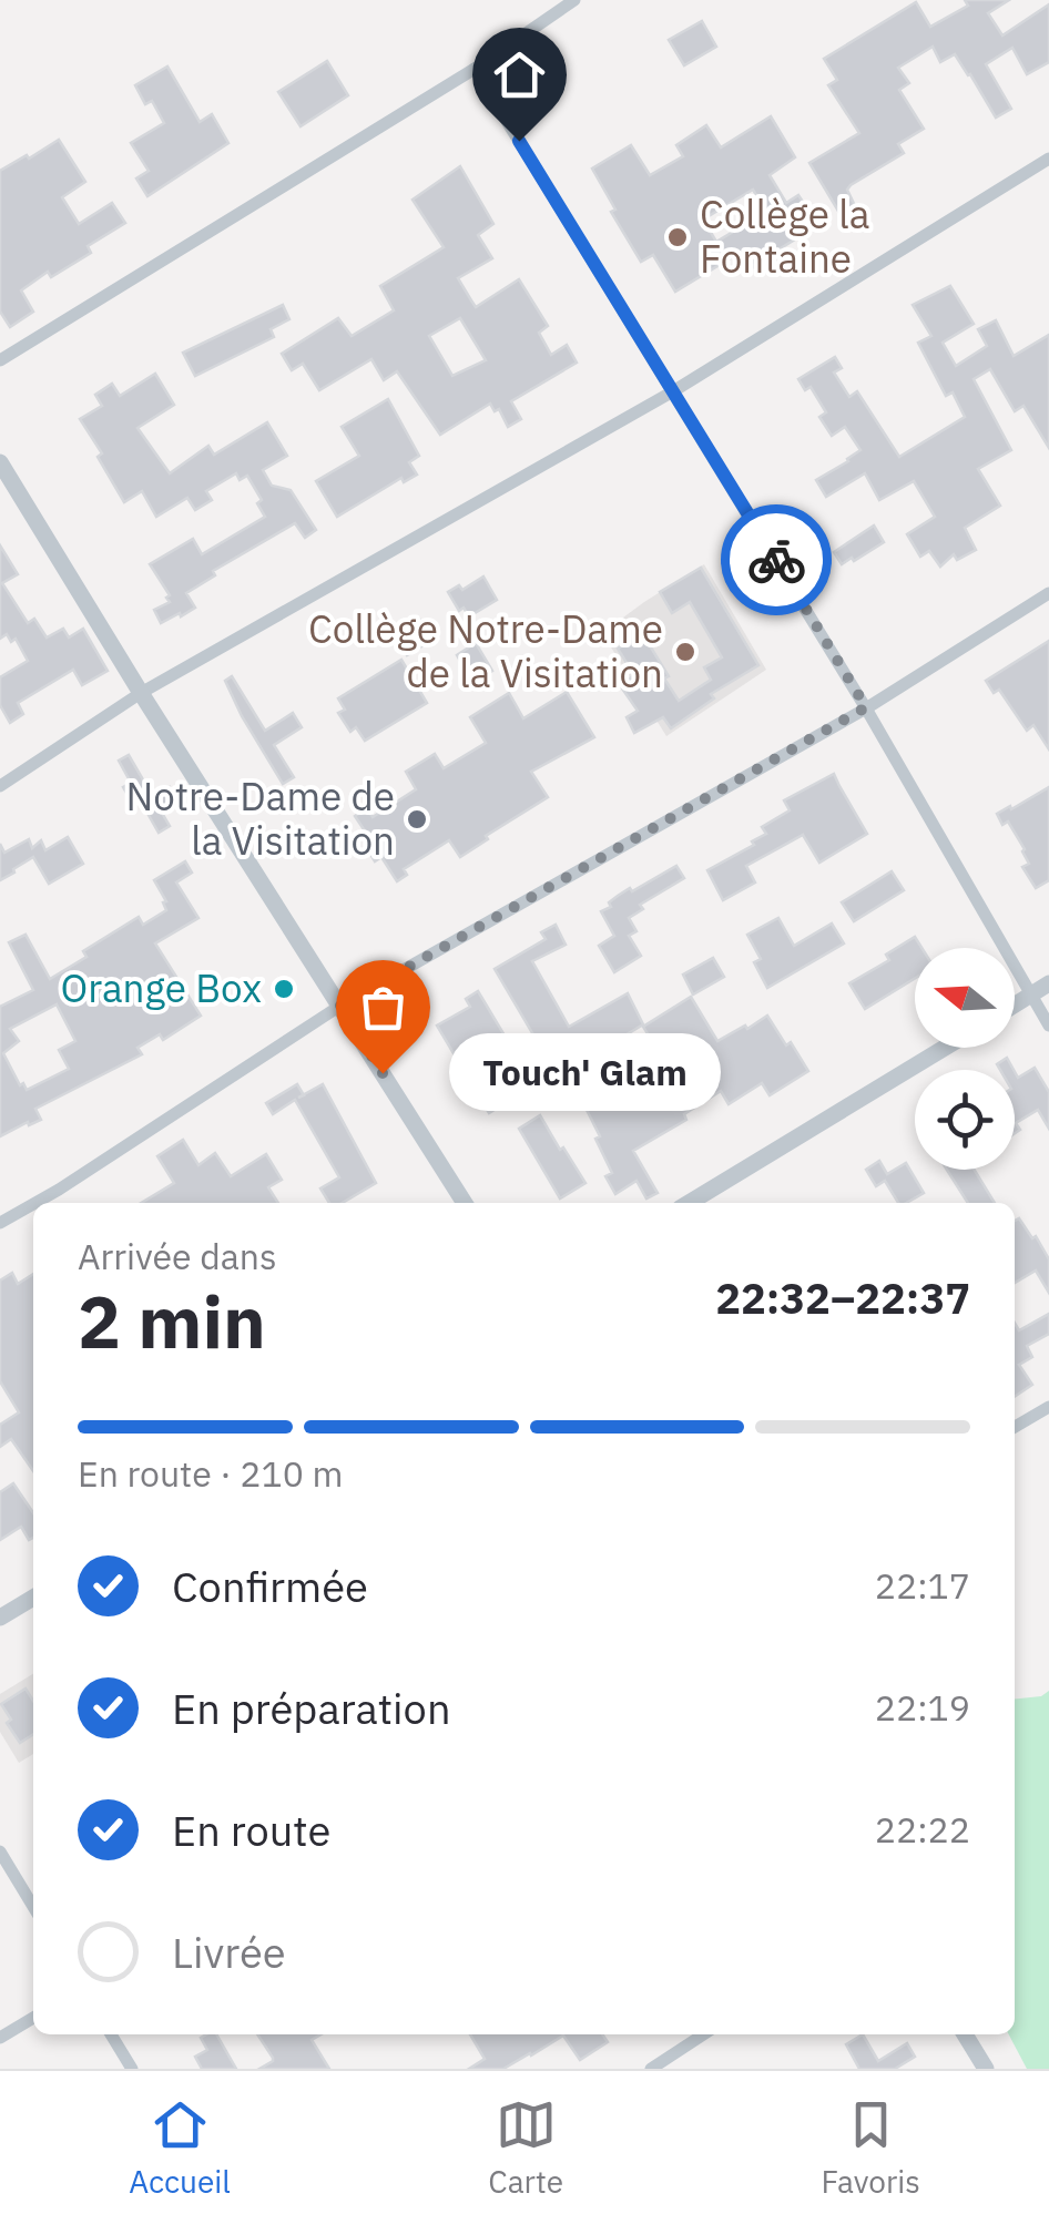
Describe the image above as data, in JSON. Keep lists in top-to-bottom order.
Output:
{
  "places": [
    "Collège la Fontaine",
    "Collège Notre-Dame de la Visitation",
    "Notre-Dame de la Visitation",
    "Orange Box",
    "Touch' Glam"
  ],
  "north": "left",
  "page": {
    "bubble": "Touch' Glam",
    "heading": ["2 min", "Arrivée dans", "22:32–22:37"],
    "bar": "En route · 210 m",
    "list": [
      ["Confirmée", "22:17"],
      ["En préparation", "22:19"],
      ["En route", "22:22"],
      "Livrée"
    ],
    "tabs": ["Accueil", "Carte", "Favoris"]
  }
}
